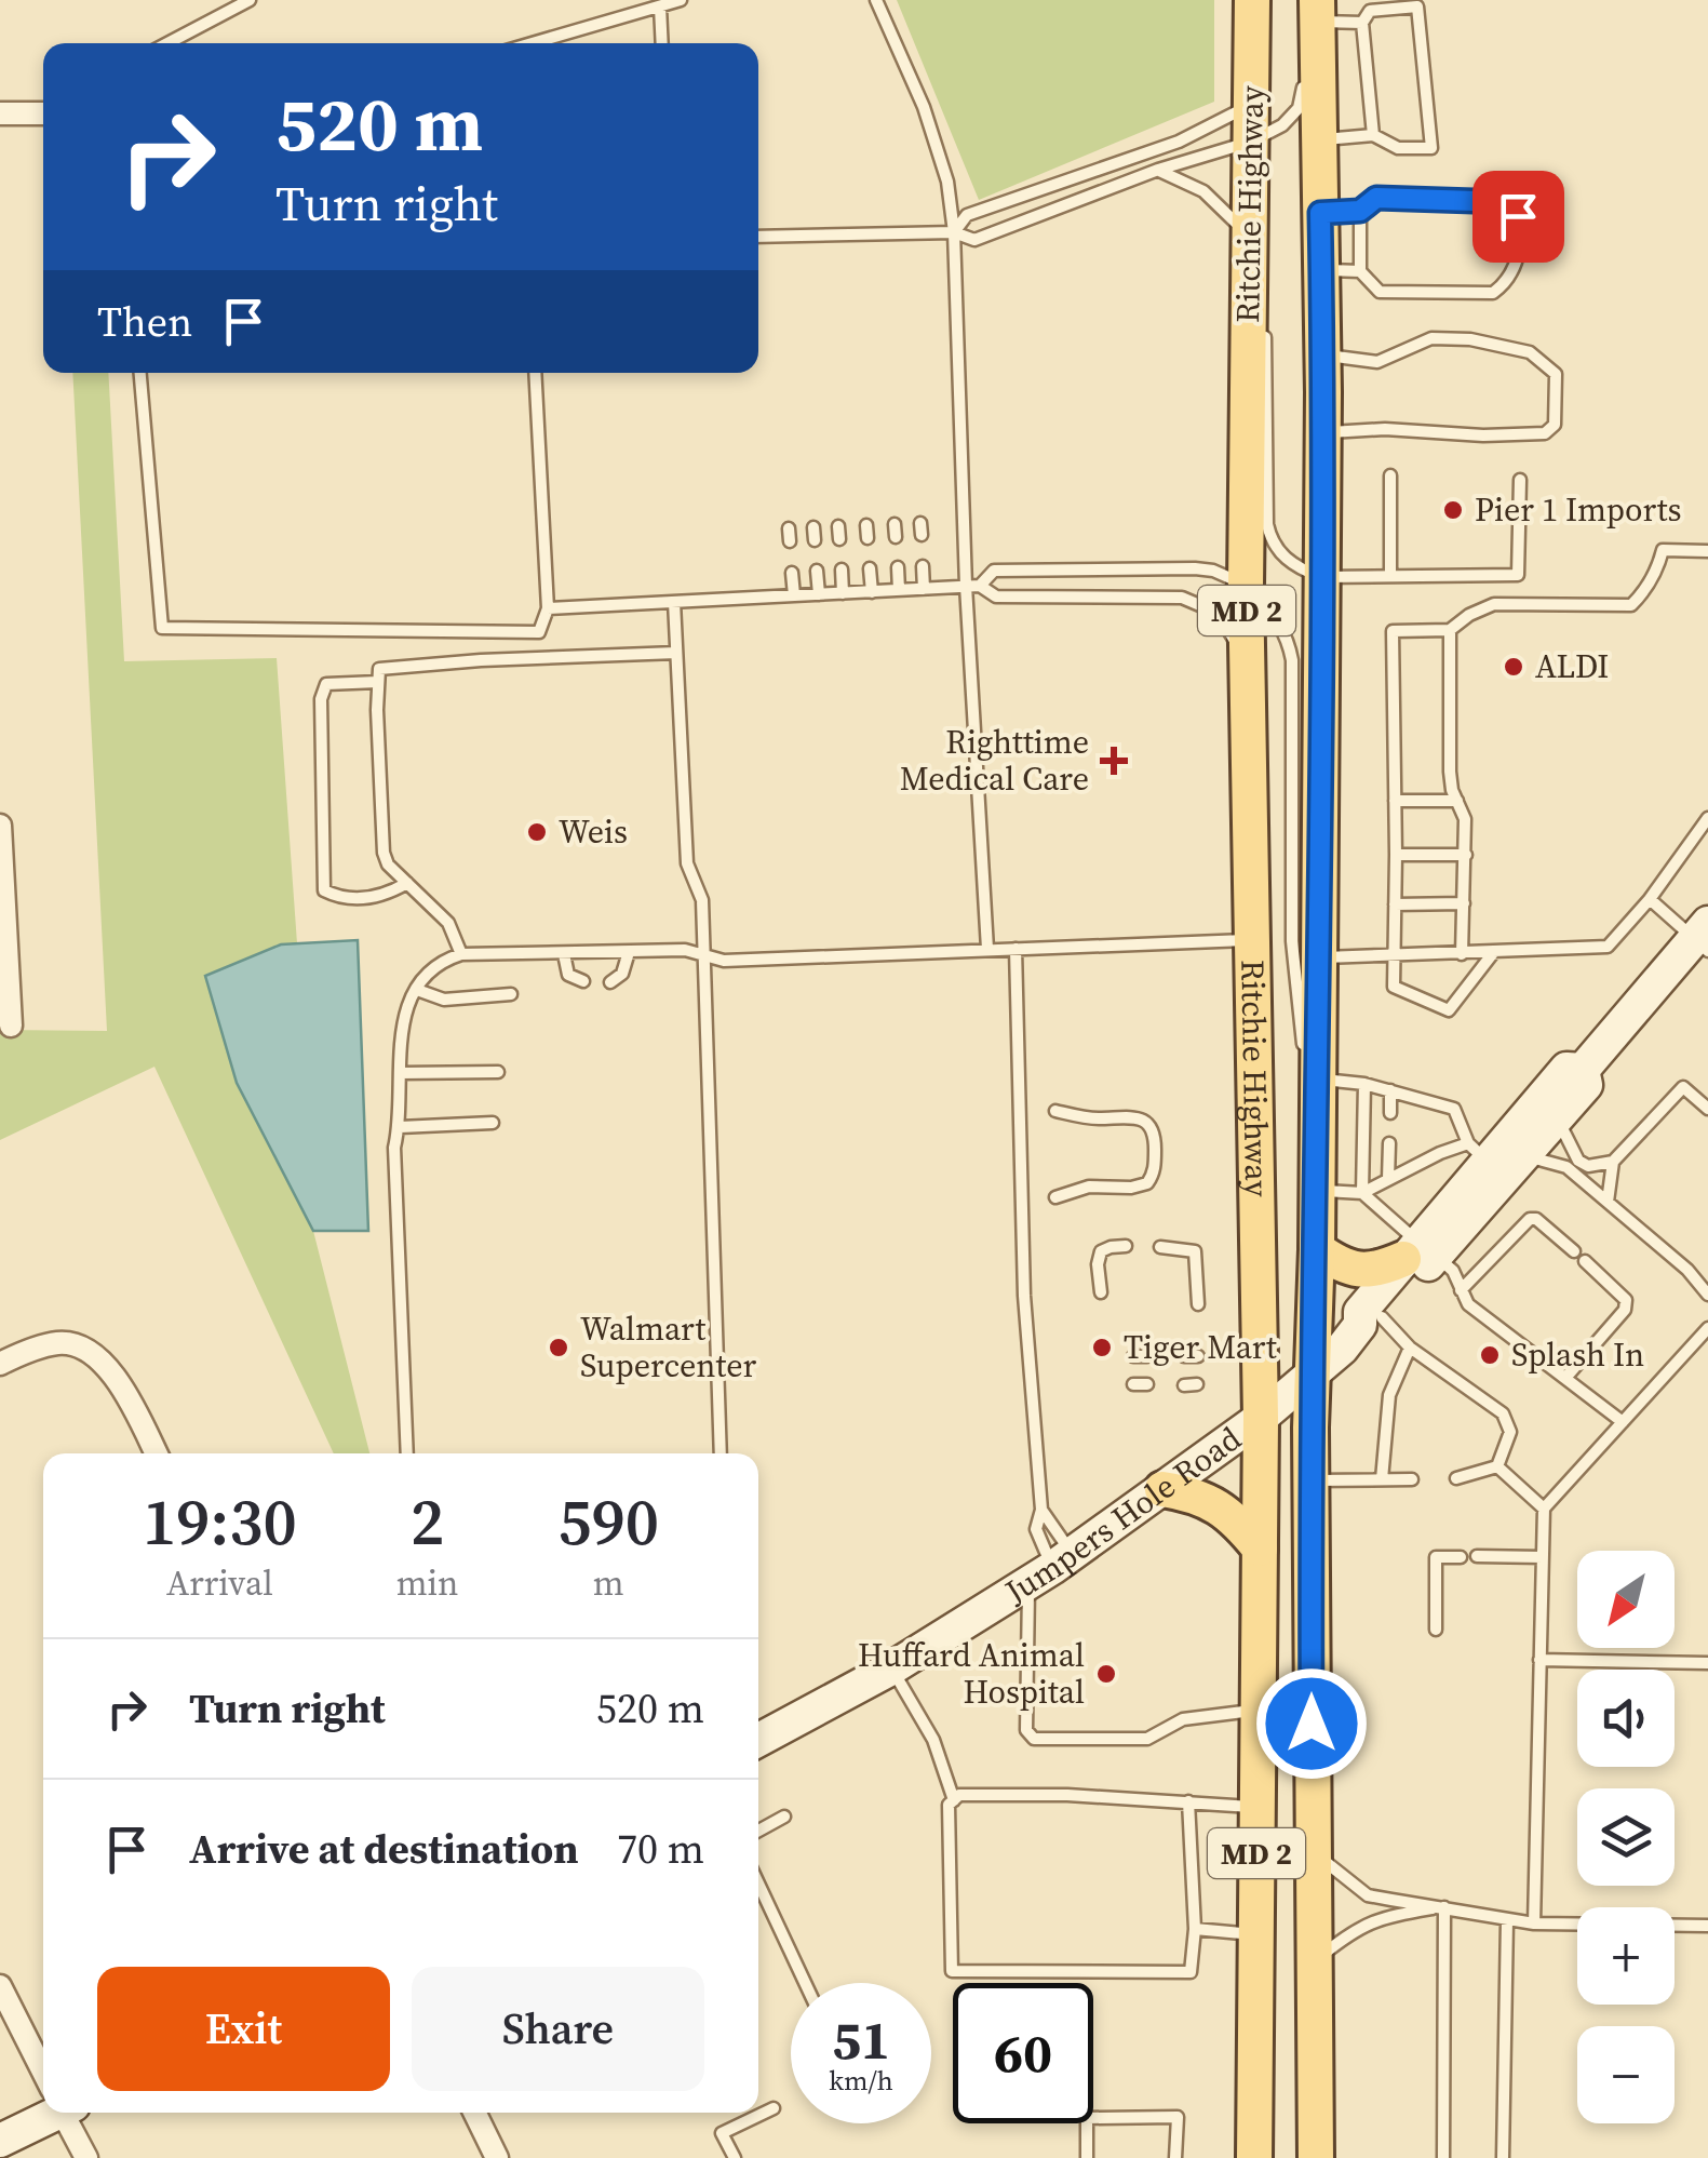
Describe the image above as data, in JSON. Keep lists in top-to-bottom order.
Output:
{
  "streets": {
    "main road": ["Ritchie Highway", "MD 2", "Jumpers Hole Road"]
  },
  "crossings": [
    ["Ritchie Highway", "Jumpers Hole Road"]
  ],
  "places": {
    "other": [
      "Pier 1 Imports",
      "ALDI",
      "Weis",
      "Walmart Supercenter",
      "Tiger Mart",
      "Splash In",
      "Huffard Animal Hospital"
    ],
    "health": ["Righttime Medical Care"]
  },
  "north": "bottom left",
  "page": {
    "turn": ["520 m", "Turn right"],
    "then": "Then",
    "eta": [
      "19:30",
      "Arrival",
      "2",
      "min",
      "590",
      "m"
    ],
    "map_buttons": ["+", "−"],
    "list": [
      {
        "name": "Turn right",
        "value": "520 m"
      },
      {
        "name": "Arrive at destination",
        "value": "70 m"
      }
    ],
    "buttons": ["Exit", "Share"],
    "speed": "51 km/h",
    "limit": "60"
  }
}
